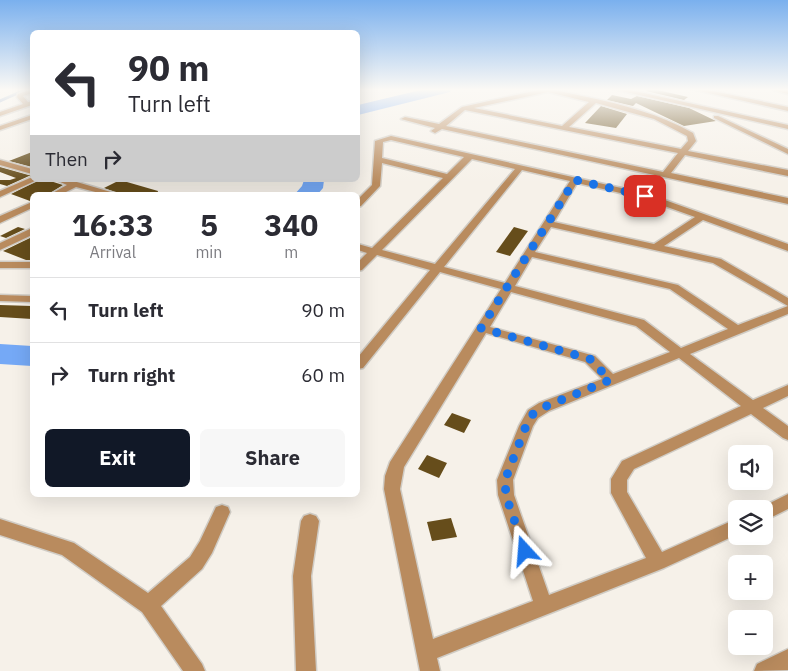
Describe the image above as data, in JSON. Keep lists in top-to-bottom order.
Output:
{
  "page": {
    "turn": ["90 m", "Turn left"],
    "then": "Then",
    "eta": [
      "16:33",
      "Arrival",
      "5",
      "min",
      "340",
      "m"
    ],
    "list": [
      {
        "name": "Turn left",
        "value": "90 m"
      },
      {
        "name": "Turn right",
        "value": "60 m"
      }
    ],
    "buttons": ["Exit", "Share"],
    "map_buttons": ["+", "−"]
  }
}
